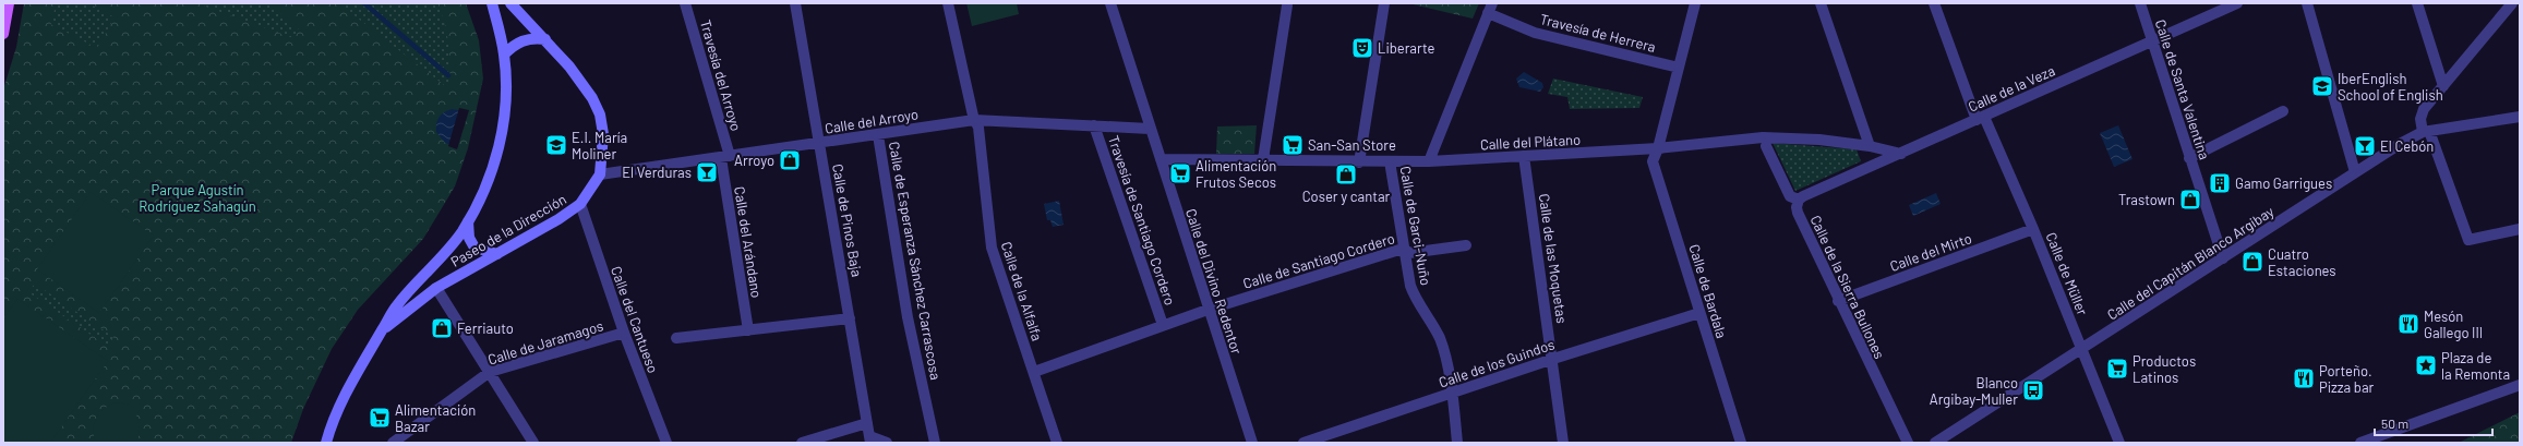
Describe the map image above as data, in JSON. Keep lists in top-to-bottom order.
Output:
{
  "streets": {
    "street": [
      "Travesía de Herrera",
      "Travesía del Arroyo",
      "Calle de la Veza",
      "Calle de Santa Valentina",
      "Calle del Arroyo",
      "Calle del Plátano",
      "Calle de Pinos Baja",
      "Travesía de Santiago Cordero",
      "Calle de Garci-Nuño",
      "Paseo de la Dirección",
      "Calle del Arándano",
      "Calle del Mirto",
      "Calle de las Moquetas",
      "Calle de Esperanza Sánchez Carrascosa",
      "Calle de Santiago Cordero",
      "Calle del Capitán Blanco Argibay",
      "Calle de Müller",
      "Calle del Divino Redentor",
      "Calle de la Sierra Bullones",
      "Calle de la Alfalfa",
      "Calle de Bardala",
      "Calle del Cantueso",
      "Calle de Jaramagos",
      "Calle de los Guindos"
    ]
  },
  "crossings": [
    ["Travesía de Herrera", "Calle de Bardala"],
    ["Travesía del Arroyo", "Calle del Arroyo"],
    ["Travesía del Arroyo", "Calle del Arándano"],
    ["Calle de la Veza", "Calle de Santa Valentina"],
    ["Calle de la Veza", "Calle del Plátano"],
    ["Calle de la Veza", "Calle de Müller"],
    ["Calle de la Veza", "Calle de la Sierra Bullones"],
    ["Calle de Santa Valentina", "Calle del Capitán Blanco Argibay"],
    ["Calle del Arroyo", "Calle de Pinos Baja"],
    ["Calle del Arroyo", "Travesía de Santiago Cordero"],
    ["Calle del Arroyo", "Paseo de la Dirección"],
    ["Calle del Arroyo", "Calle del Arándano"],
    ["Calle del Arroyo", "Calle de Esperanza Sánchez Carrascosa"],
    ["Calle del Arroyo", "Calle del Divino Redentor"],
    ["Calle del Arroyo", "Calle de la Alfalfa"],
    ["Calle del Plátano", "Calle de Garci-Nuño"],
    ["Calle del Plátano", "Calle de las Moquetas"],
    ["Calle del Plátano", "Calle del Divino Redentor"],
    ["Calle del Plátano", "Calle de Bardala"],
    ["Travesía de Santiago Cordero", "Calle de Santiago Cordero"],
    ["Calle de Garci-Nuño", "Calle de Santiago Cordero"],
    ["Calle de Garci-Nuño", "Calle de los Guindos"],
    ["Paseo de la Dirección", "Calle del Cantueso"],
    ["Calle del Mirto", "Calle de Müller"],
    ["Calle del Mirto", "Calle de la Sierra Bullones"],
    ["Calle de las Moquetas", "Calle de los Guindos"],
    ["Calle de Santiago Cordero", "Calle del Divino Redentor"],
    ["Calle de Santiago Cordero", "Calle de la Alfalfa"],
    ["Calle del Capitán Blanco Argibay", "Calle de Müller"],
    ["Calle de Bardala", "Calle de los Guindos"],
    ["Calle del Cantueso", "Calle de Jaramagos"]
  ],
  "parks": ["Parque Agustín Rodríguez Sahagún"],
  "places": {
    "theatre": ["Liberarte"],
    "school or university": ["IberEnglish School of English", "E.I. María Moliner"],
    "supermarket": [
      "San-San Store",
      "Alimentación Frutos Secos",
      "Productos Latinos",
      "Alimentación Bazar"
    ],
    "bar": ["El Cebón", "El Verduras"],
    "shop": [
      "Arroyo",
      "Coser y cantar",
      "Trastown",
      "Cuatro Estaciones",
      "Ferriauto"
    ],
    "building": ["Gamo Garrigues"],
    "restaurant": ["Mesón Gallego III", "Porteño. Pizza bar"],
    "place": ["Plaza de la Remonta"],
    "bus stop": ["Blanco Argibay-Muller"]
  },
  "scale_bar": "50 m"
}
